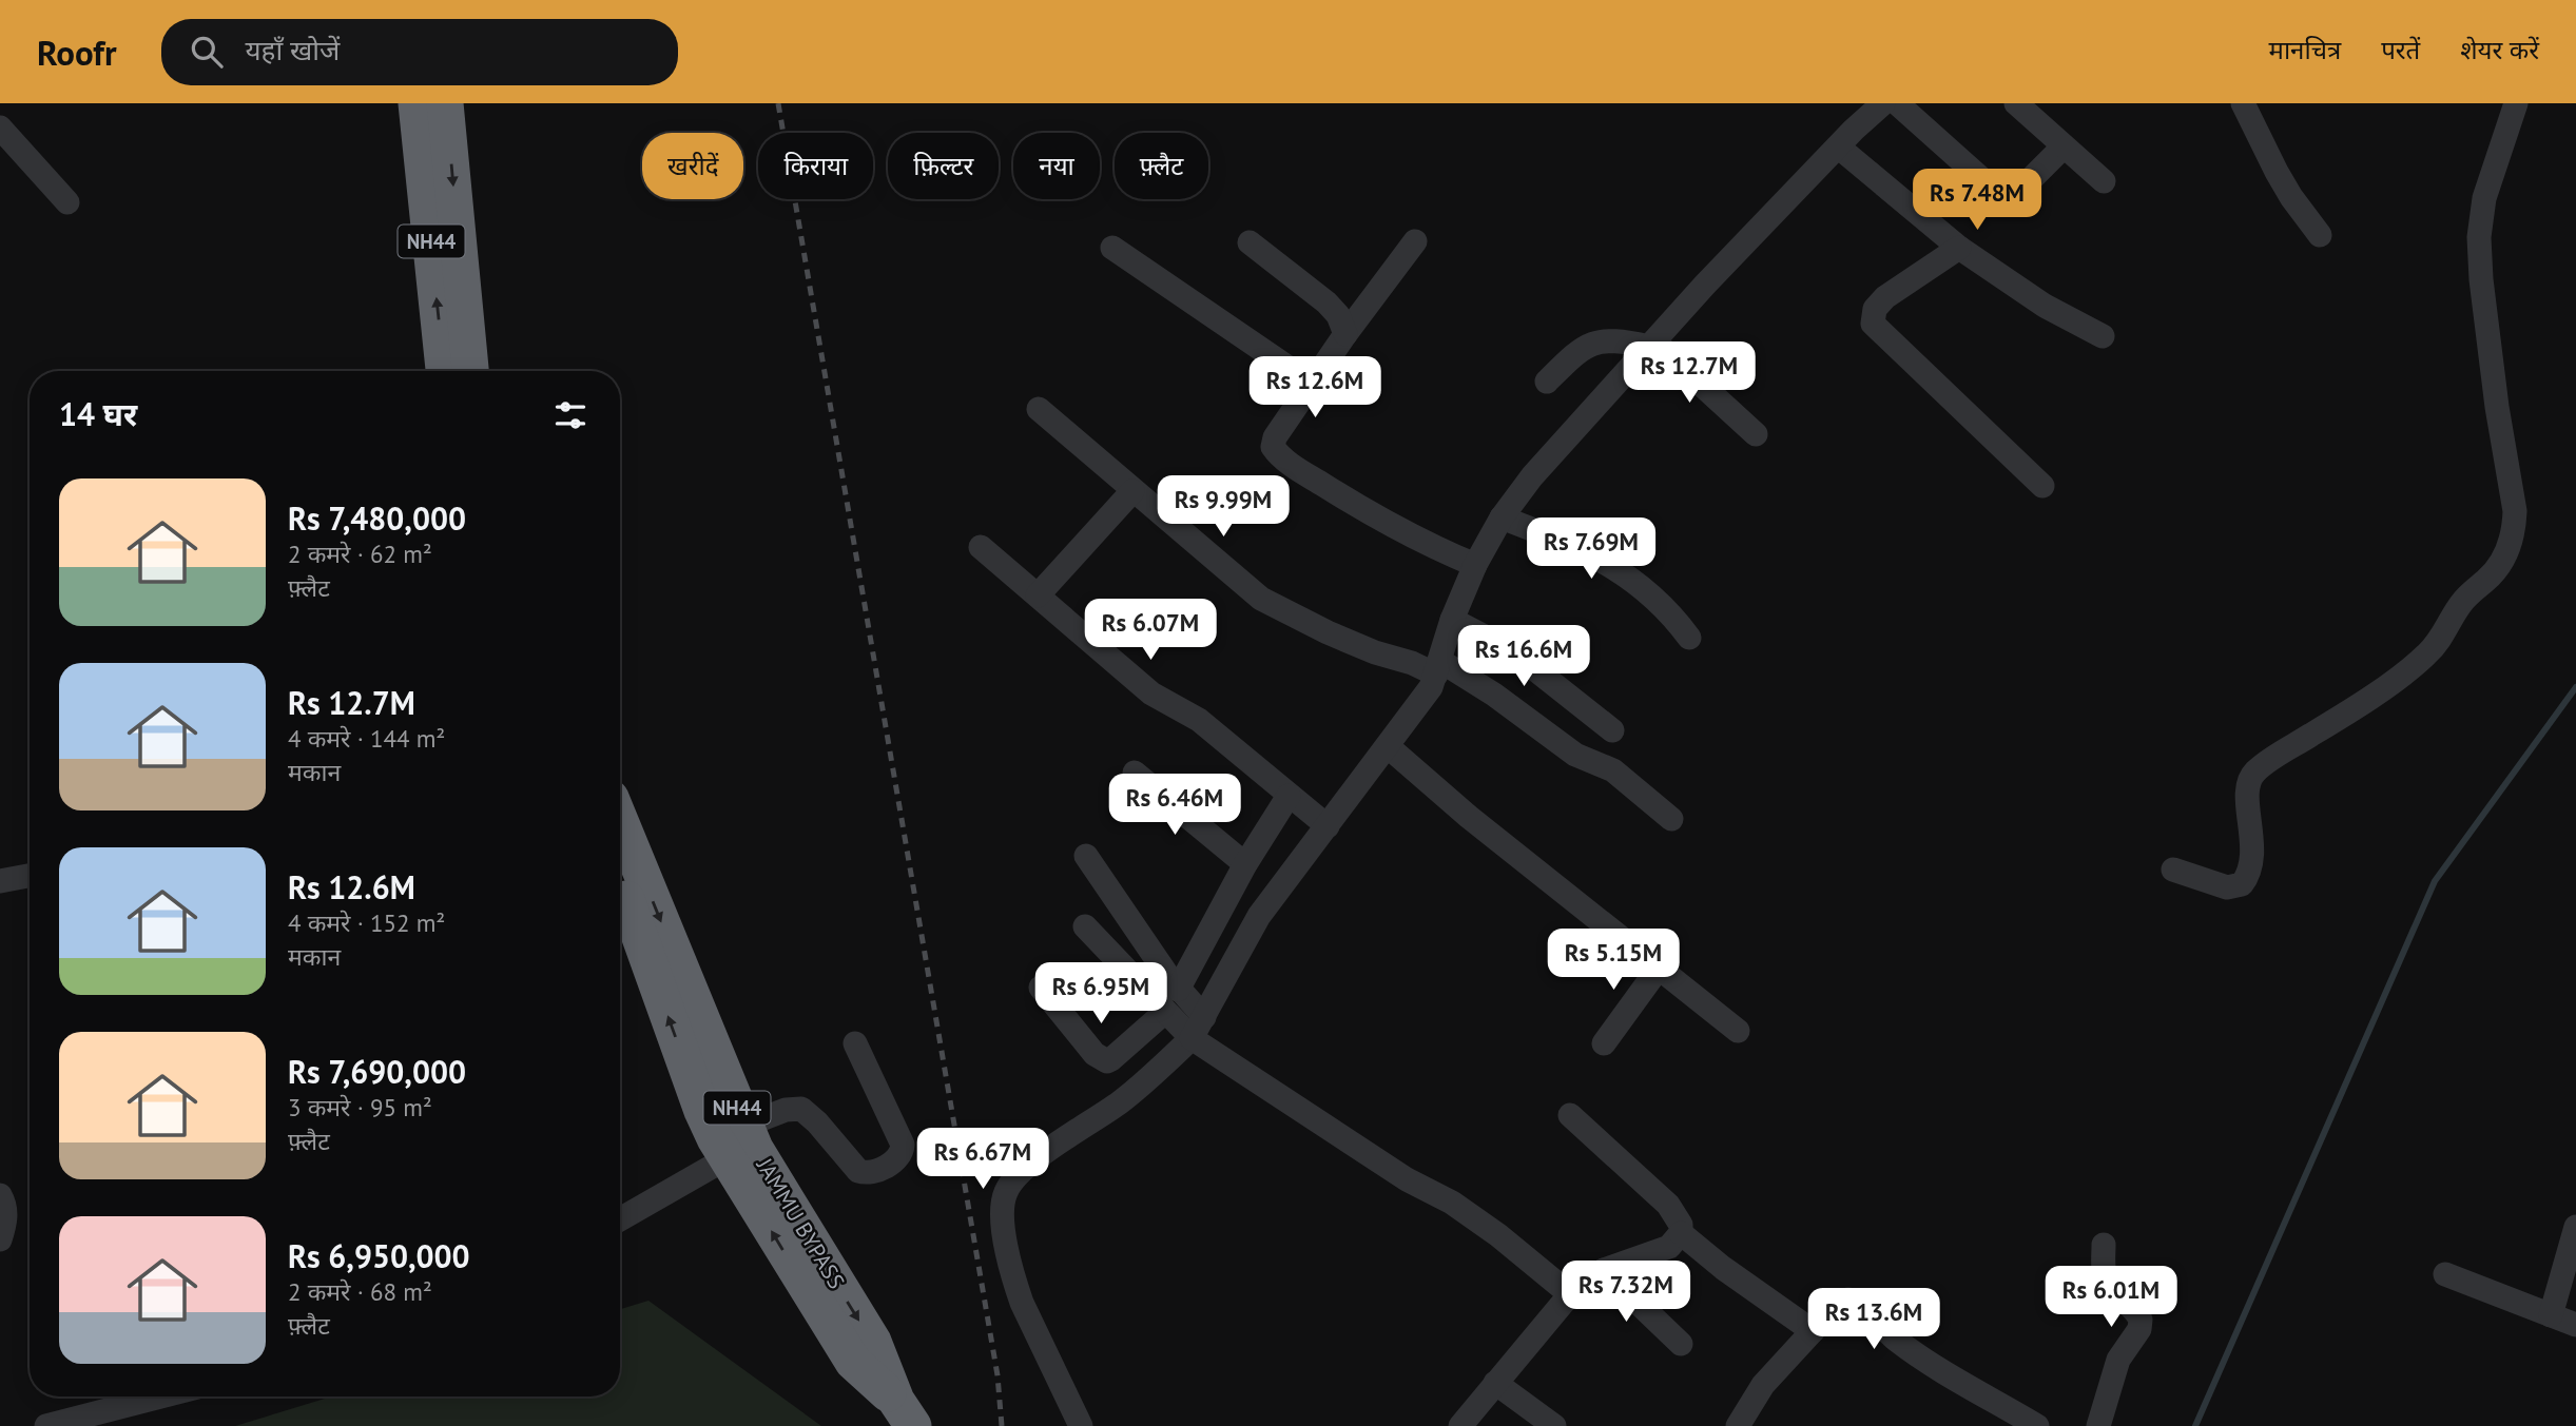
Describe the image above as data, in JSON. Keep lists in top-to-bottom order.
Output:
{
  "streets": {
    "highway": ["NH44", "JAMMU BYPASS"]
  },
  "page": {
    "header": "Roofr",
    "search": "यहाँ खोजें",
    "nav": ["मानचित्र", "परतें", "शेयर करें"],
    "chip": [
      "खरीदें",
      "किराया",
      "फ़िल्टर",
      "नया",
      "फ़्लैट"
    ],
    "price": [
      "Rs 7.48M",
      "Rs 12.7M",
      "Rs 12.6M",
      "Rs 9.99M",
      "Rs 7.69M",
      "Rs 6.07M",
      "Rs 16.6M",
      "Rs 6.46M",
      "Rs 5.15M",
      "Rs 6.95M",
      "Rs 6.67M",
      "Rs 7.32M",
      "Rs 6.01M",
      "Rs 13.6M"
    ],
    "heading": "14 घर",
    "list": [
      {
        "name": "Rs 7,480,000",
        "note": "2 कमरे · 62 m² · फ़्लैट"
      },
      {
        "name": "Rs 12.7M",
        "note": "4 कमरे · 144 m² · मकान"
      },
      {
        "name": "Rs 12.6M",
        "note": "4 कमरे · 152 m² · मकान"
      },
      {
        "name": "Rs 7,690,000",
        "note": "3 कमरे · 95 m² · फ़्लैट"
      },
      {
        "name": "Rs 6,950,000",
        "note": "2 कमरे · 68 m² · फ़्लैट"
      }
    ]
  }
}
